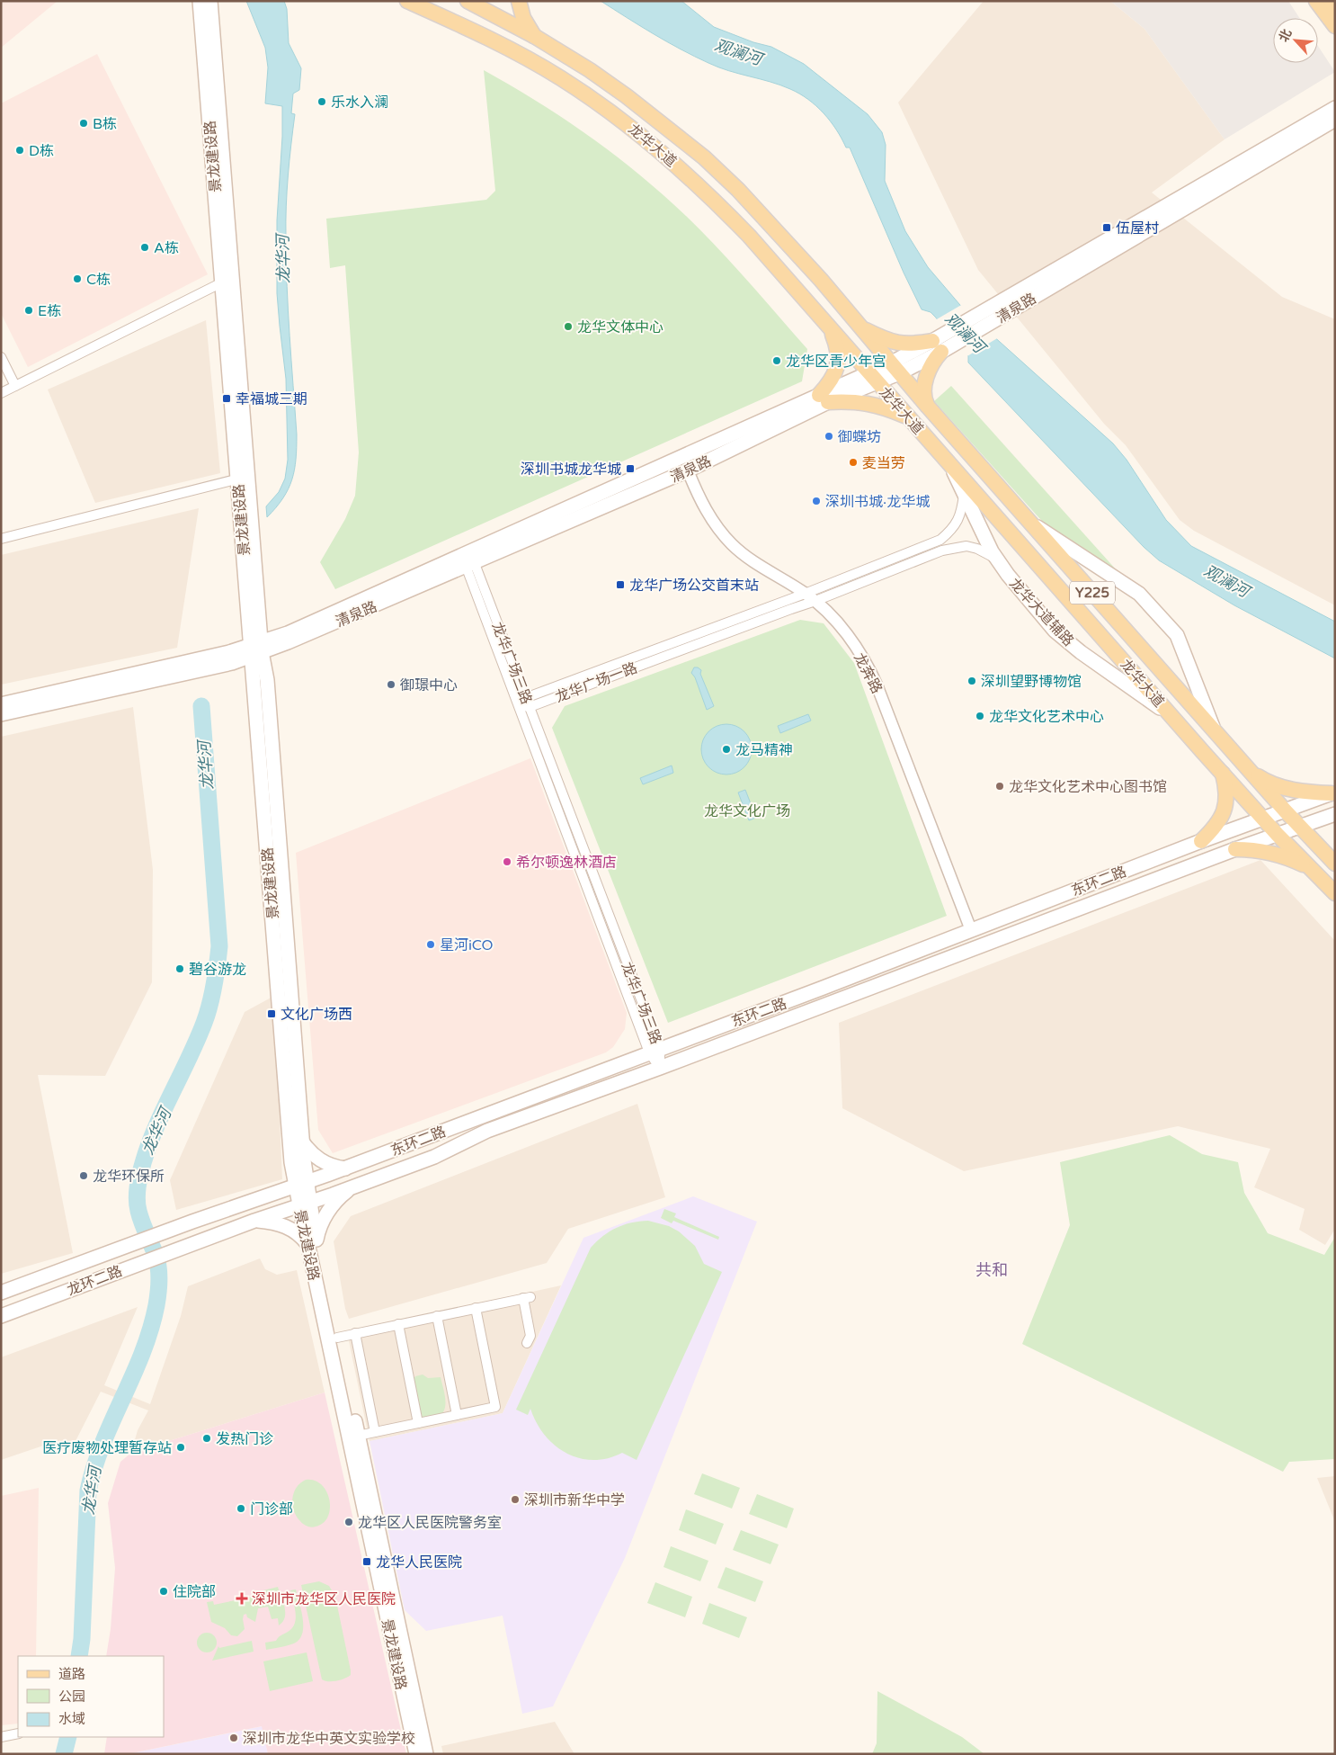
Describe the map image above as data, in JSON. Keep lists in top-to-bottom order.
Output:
{
  "streets": {
    "main road": [
      "龙华大道",
      "景龙建设路",
      "清泉路",
      "Y225",
      "龙华大道辅路",
      "东环二路",
      "龙环二路"
    ],
    "street": ["龙华广场三路", "龙奔路", "龙华广场一路"]
  },
  "crossings": [
    ["龙华大道", "清泉路"],
    ["龙华大道", "龙华大道辅路"],
    ["龙华大道", "东环二路"],
    ["景龙建设路", "清泉路"],
    ["景龙建设路", "东环二路"],
    ["清泉路", "龙华广场三路"],
    ["清泉路", "龙奔路"],
    ["龙华大道辅路", "龙华广场一路"],
    ["龙华广场三路", "龙华广场一路"],
    ["龙华广场三路", "东环二路"],
    ["龙奔路", "龙华广场一路"],
    ["龙奔路", "东环二路"],
    ["东环二路", "龙环二路"]
  ],
  "districts": ["共和"],
  "water": ["观澜河", "龙华河"],
  "parks": ["龙华文化广场"],
  "places": {
    "other": [
      "乐水入澜",
      "B栋",
      "D栋",
      "A栋",
      "C栋",
      "E栋",
      "龙华文体中心",
      "龙华区青少年宫",
      "御蝶坊",
      "麦当劳",
      "深圳书城·龙华城",
      "深圳望野博物馆",
      "御璟中心",
      "龙华文化艺术中心",
      "龙马精神",
      "龙华文化艺术中心图书馆",
      "希尔顿逸林酒店",
      "星河iCO",
      "碧谷游龙",
      "龙华环保所",
      "发热门诊",
      "医疗废物处理暂存站",
      "深圳市新华中学",
      "门诊部",
      "龙华区人民医院警务室",
      "住院部",
      "深圳市龙华中英文实验学校"
    ],
    "transit": [
      "伍屋村",
      "幸福城三期",
      "深圳书城龙华城",
      "龙华广场公交首末站",
      "文化广场西",
      "龙华人民医院"
    ],
    "health": ["深圳市龙华区人民医院"]
  },
  "legend": ["道路", "公园", "水域"],
  "north": "top left"
}
